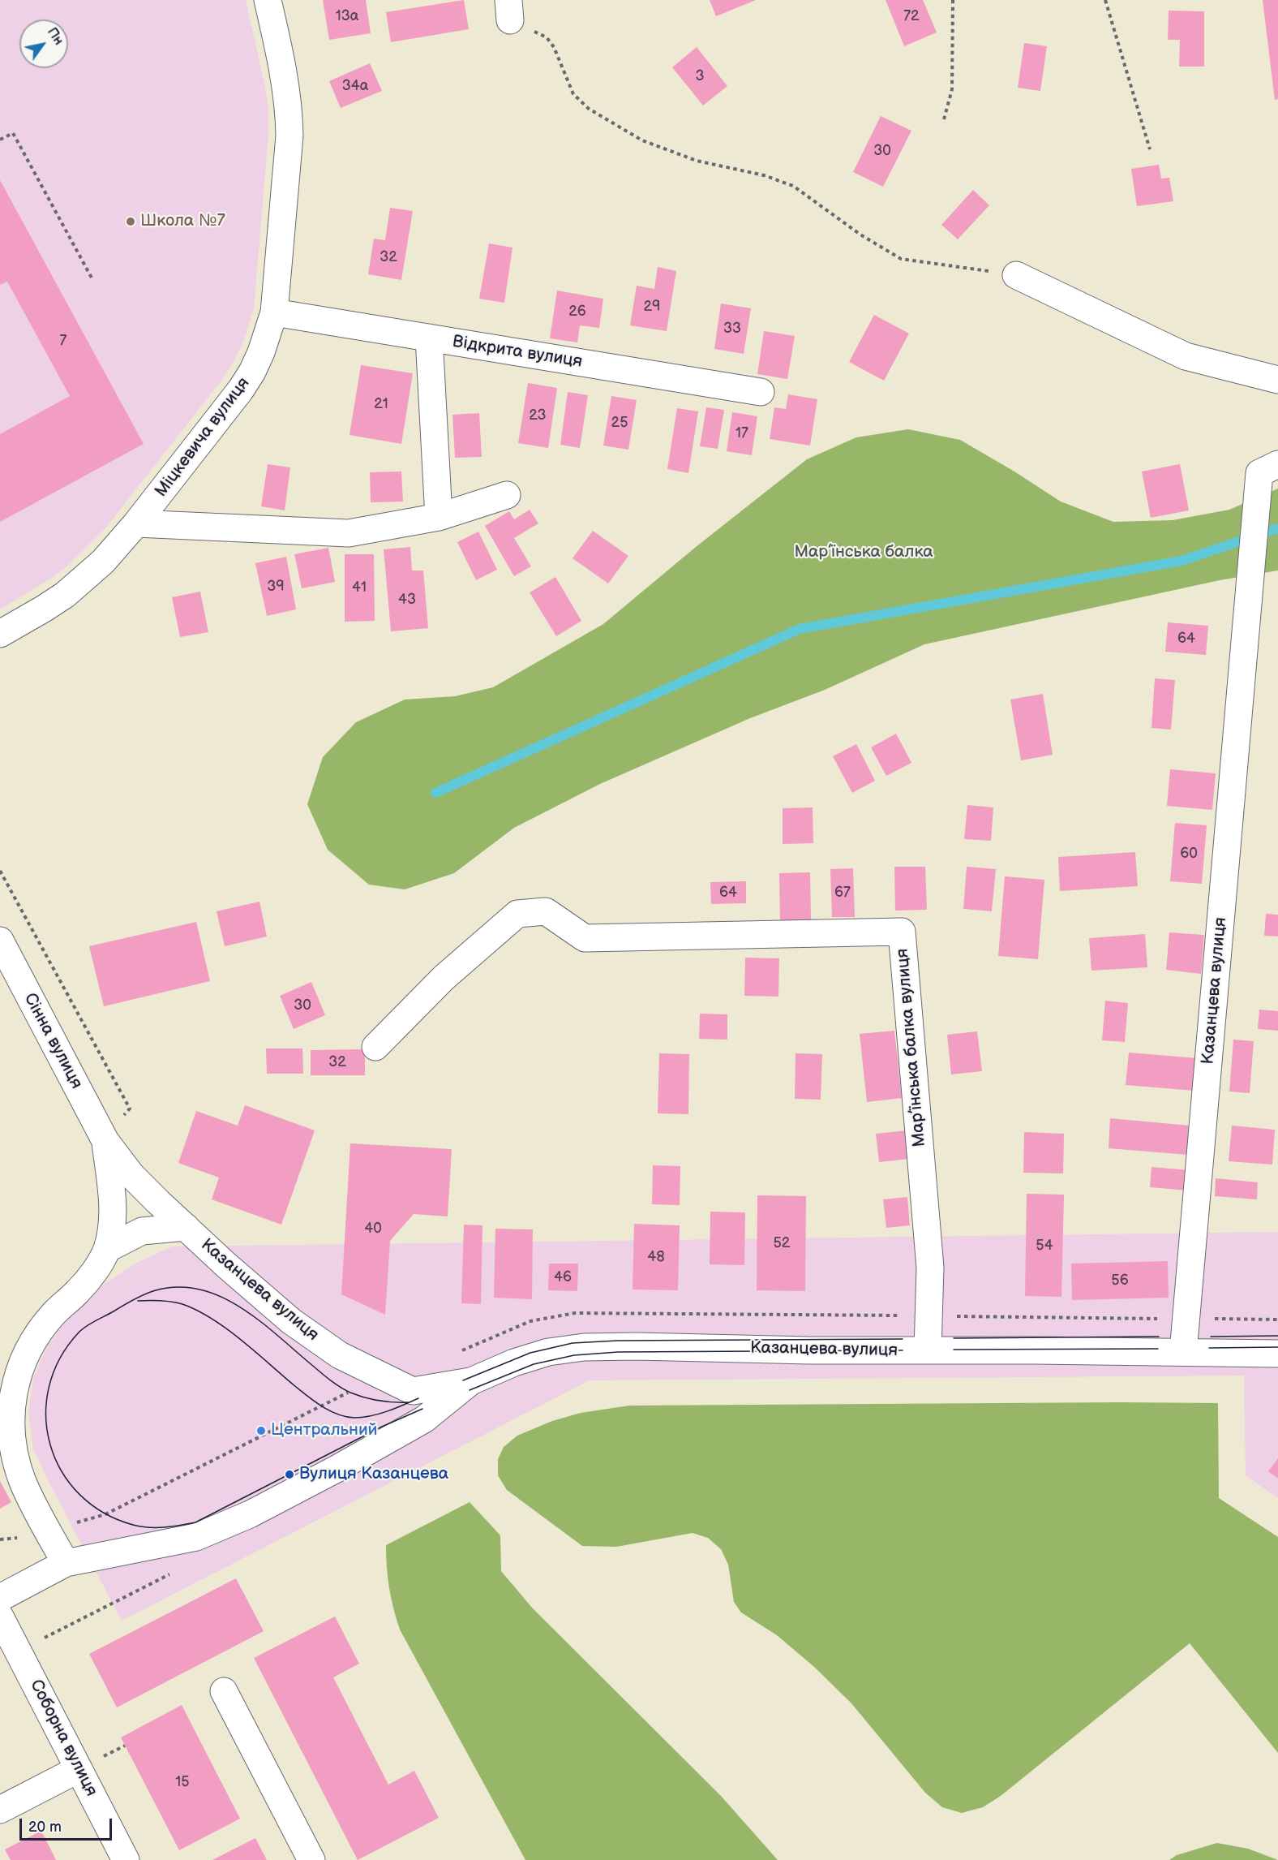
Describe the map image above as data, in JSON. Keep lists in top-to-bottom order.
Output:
{
  "streets": {
    "street": [
      "Відкрита вулиця",
      "Міцкевича вулиця",
      "Казанцева вулиця",
      "Сінна вулиця",
      "Мар’їнська балка вулиця",
      "Соборна вулиця"
    ]
  },
  "crossings": [
    ["Відкрита вулиця", "Міцкевича вулиця"],
    ["Казанцева вулиця", "Сінна вулиця"],
    ["Казанцева вулиця", "Мар’їнська балка вулиця"]
  ],
  "parks": ["Мар’їнська балка"],
  "places": ["Школа №7", "Центральний", "Вулиця Казанцева"],
  "house_numbers": [
    "13а",
    "72",
    "3",
    "34а",
    "30",
    "32",
    "29",
    "26",
    "33",
    "7",
    "21",
    "23",
    "25",
    "17",
    "39",
    "41",
    "43",
    "64",
    "60",
    "64",
    "67",
    "30",
    "32",
    "40",
    "52",
    "54",
    "48",
    "46",
    "56",
    "15"
  ],
  "scale_bar": "20 m",
  "north": "top right"
}
